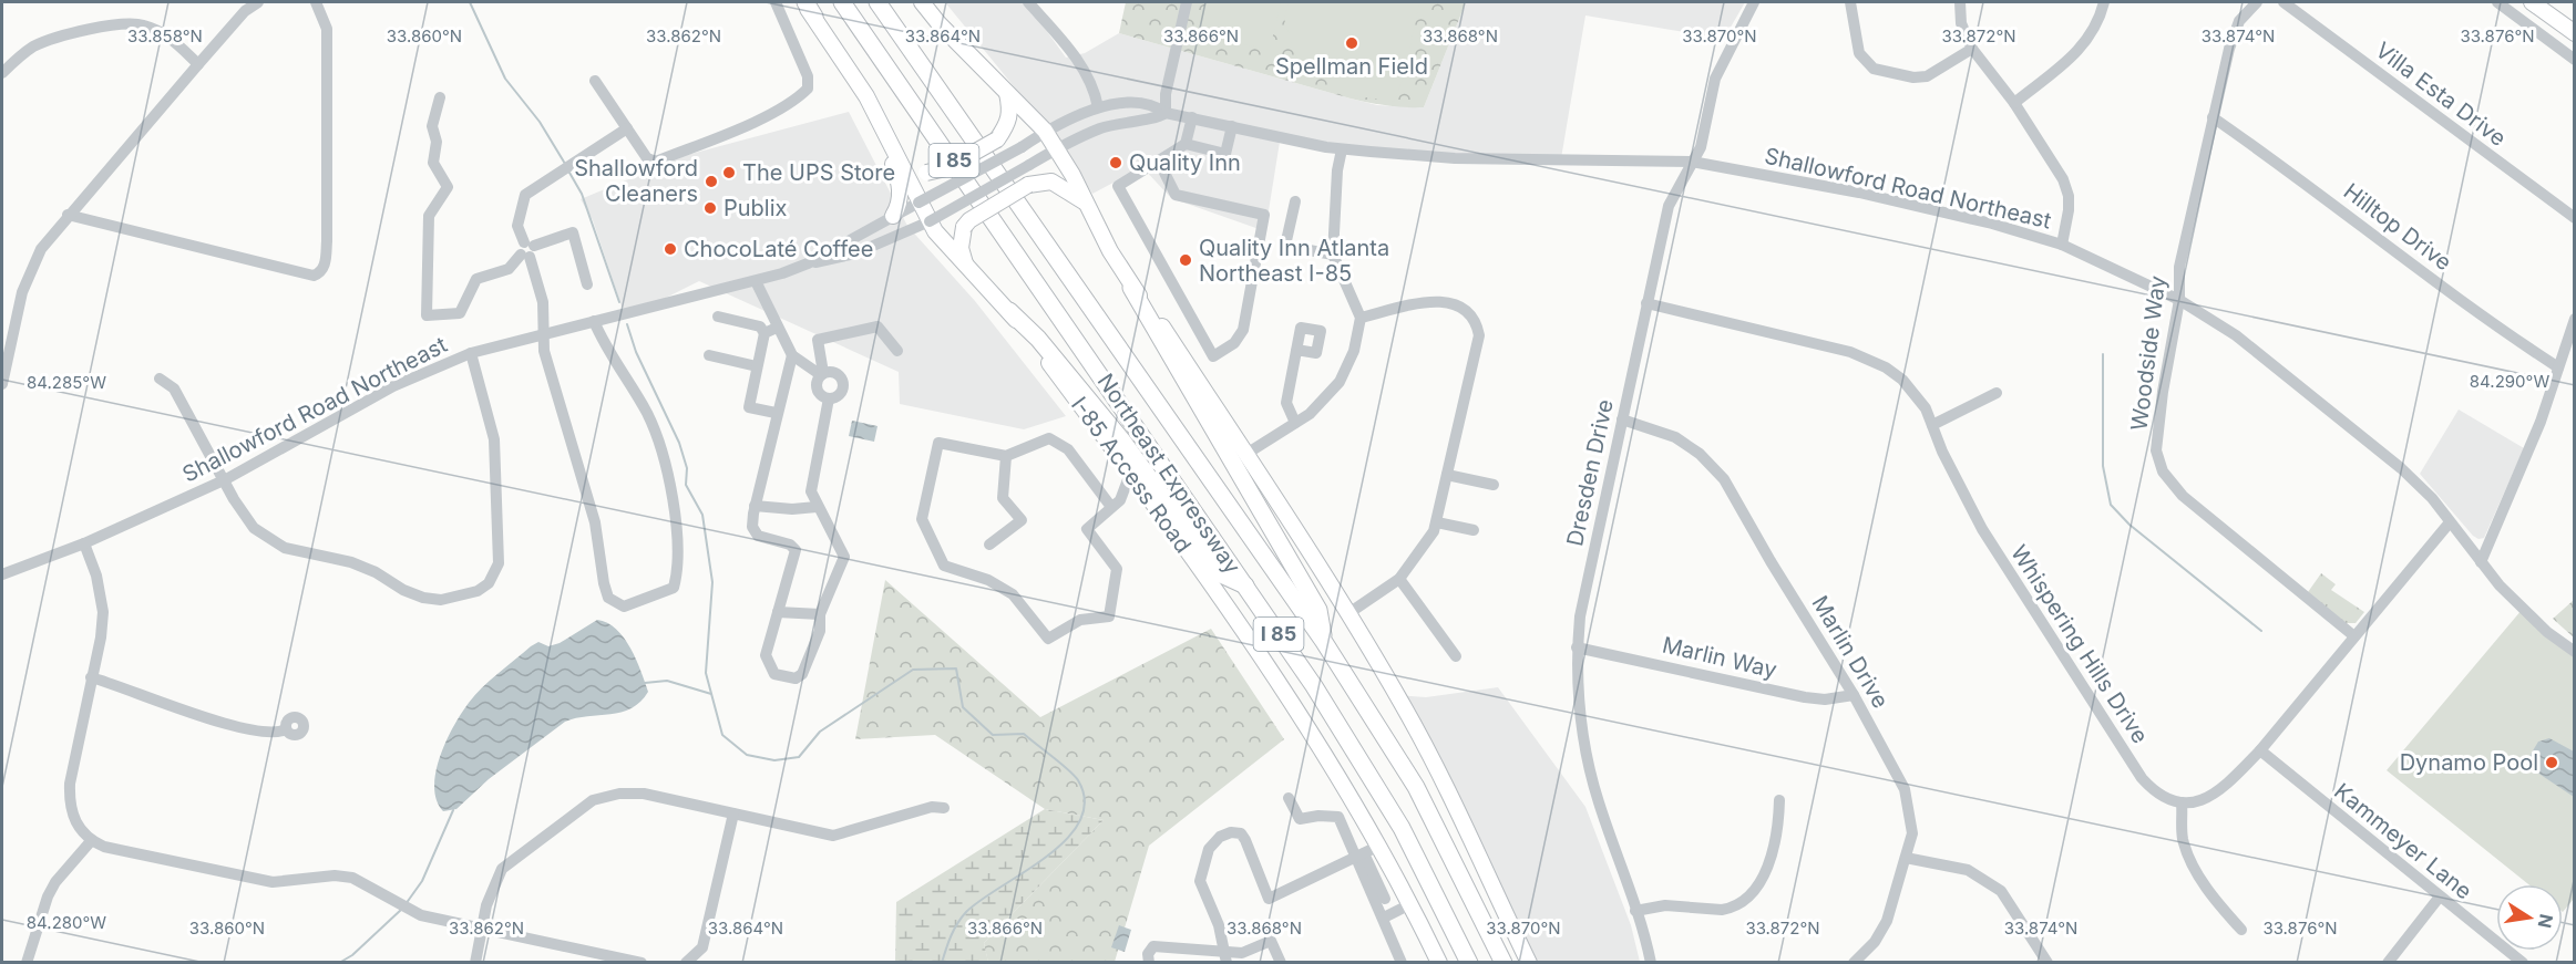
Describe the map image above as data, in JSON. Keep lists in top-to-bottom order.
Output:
{
  "streets": {
    "highway": ["I 85", "Northeast Expressway"],
    "main road": ["I-85 Access Road"],
    "street": [
      "Villa Esta Drive",
      "Shallowford Road Northeast",
      "Hilltop Drive",
      "Woodside Way",
      "Dresden Drive",
      "Whispering Hills Drive",
      "Marlin Drive",
      "Marlin Way",
      "Kammeyer Lane"
    ]
  },
  "crossings": [
    ["Shallowford Road Northeast", "Woodside Way"],
    ["Shallowford Road Northeast", "Dresden Drive"],
    ["Shallowford Road Northeast", "I-85 Access Road"],
    ["Hilltop Drive", "Woodside Way"],
    ["Dresden Drive", "Whispering Hills Drive"],
    ["Dresden Drive", "Marlin Drive"],
    ["Dresden Drive", "Marlin Way"],
    ["Marlin Drive", "Marlin Way"]
  ],
  "places": [
    "Spellman Field",
    "Quality Inn",
    "The UPS Store",
    "Shallowford Cleaners",
    "Publix",
    "ChocoLaté Coffee",
    "Quality Inn Atlanta Northeast I-85",
    "Dynamo Pool"
  ],
  "north": "right",
  "coordinates": [
    "33.858°N",
    "33.860°N",
    "33.862°N",
    "33.864°N",
    "33.866°N",
    "33.868°N",
    "33.870°N",
    "33.872°N",
    "33.874°N",
    "33.876°N",
    "84.290°W",
    "84.285°W",
    "84.280°W"
  ]
}
